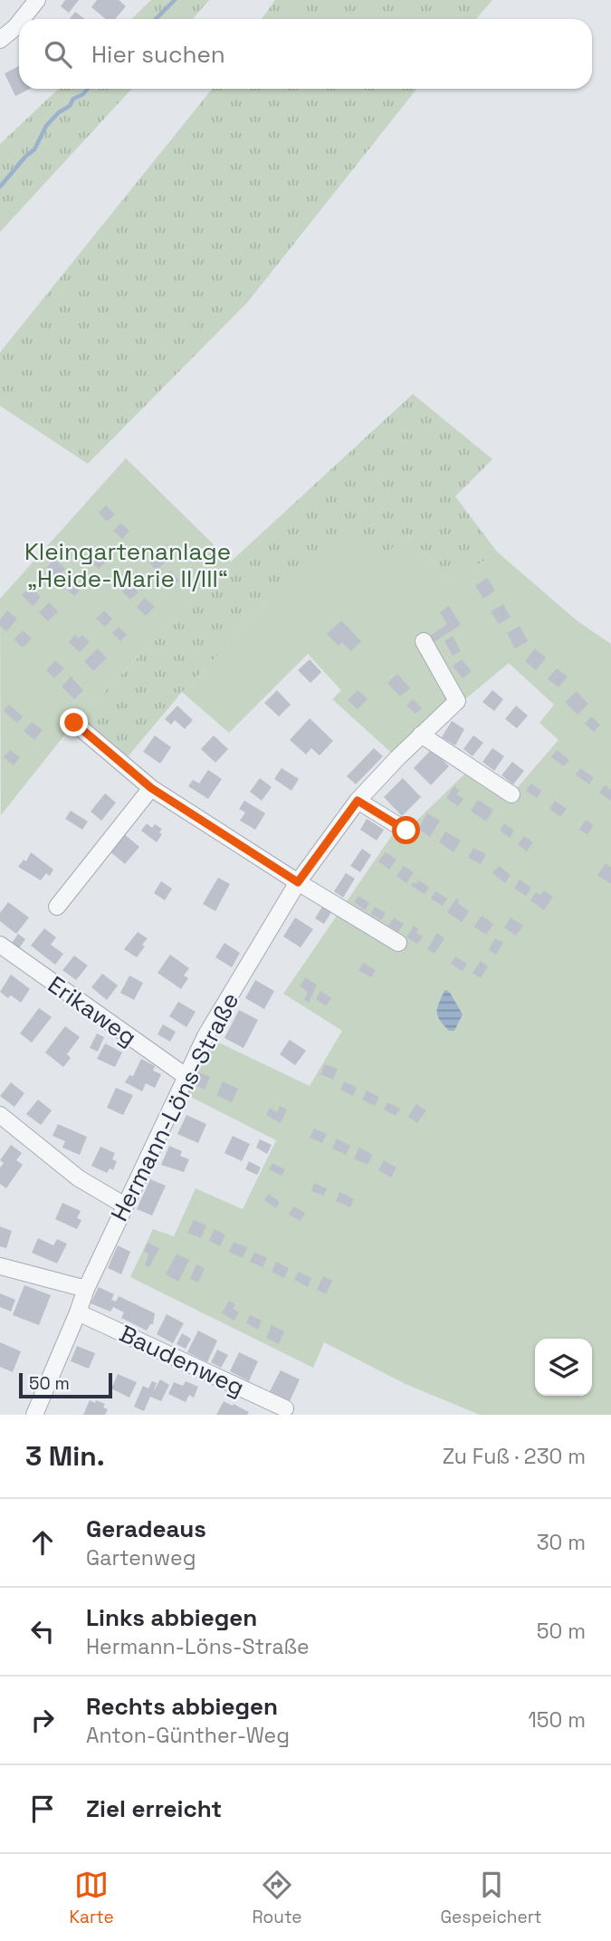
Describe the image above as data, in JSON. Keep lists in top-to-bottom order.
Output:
{
  "streets": {
    "street": ["Erikaweg", "Hermann-Löns-Straße", "Baudenweg"]
  },
  "crossings": [
    ["Erikaweg", "Hermann-Löns-Straße"],
    ["Hermann-Löns-Straße", "Baudenweg"]
  ],
  "parks": ["Kleingartenanlage „Heide-Marie II/III“"],
  "scale_bar": "50 m",
  "page": {
    "search": "Hier suchen",
    "scale": "50 m",
    "heading": ["3 Min.", "Zu Fuß · 230 m"],
    "list": [
      ["Geradeaus", "Gartenweg", "30 m"],
      ["Links abbiegen", "Hermann-Löns-Straße", "50 m"],
      ["Rechts abbiegen", "Anton-Günther-Weg", "150 m"],
      "Ziel erreicht"
    ],
    "nav": ["Karte", "Route", "Gespeichert"]
  }
}
